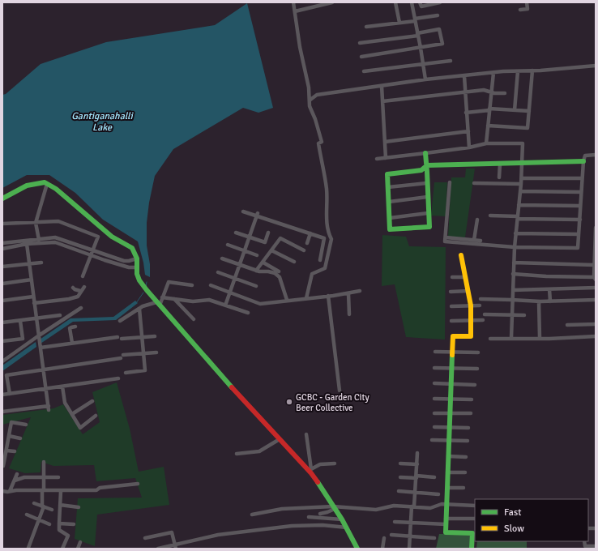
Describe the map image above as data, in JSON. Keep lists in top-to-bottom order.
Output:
{
  "water": ["Gantiganahalli Lake"],
  "places": ["GCBC - Garden City Beer Collective"],
  "legend": ["Fast", "Slow"]
}
